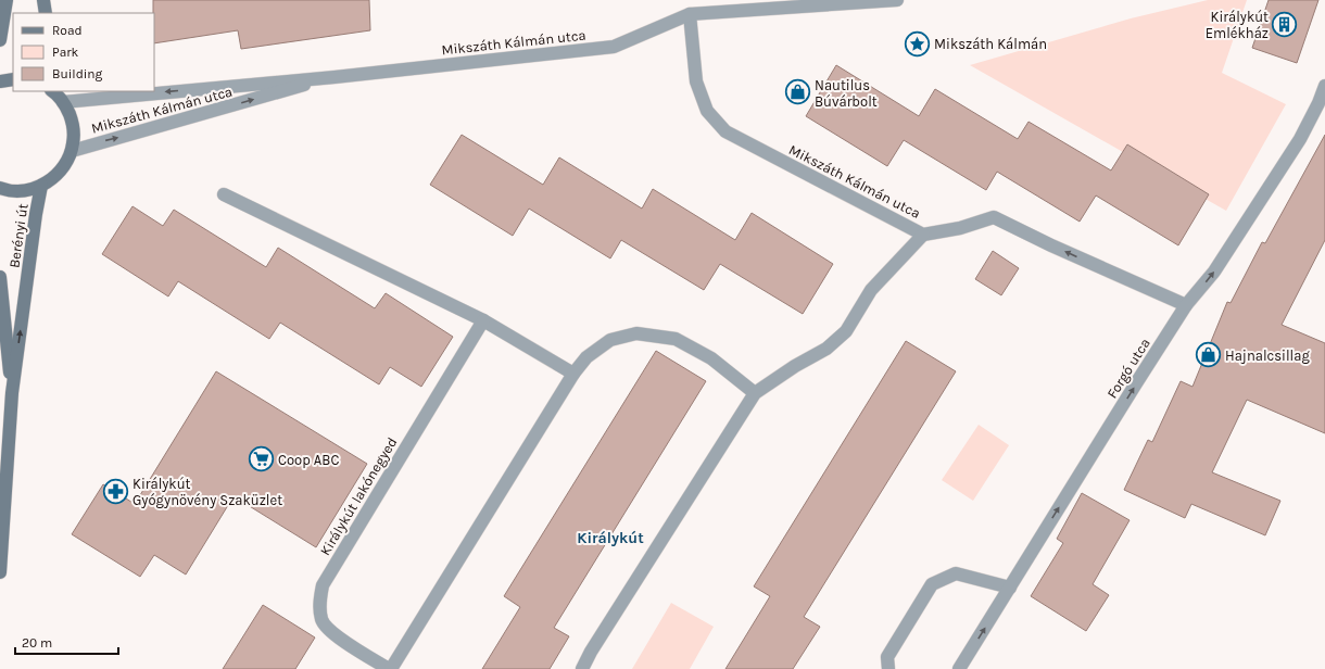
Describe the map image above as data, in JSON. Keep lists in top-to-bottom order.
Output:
{
  "streets": {
    "main road": ["Berényi út"],
    "street": ["Mikszáth Kálmán utca", "Forgó utca", "Királykút lakónegyed"]
  },
  "crossings": [
    ["Mikszáth Kálmán utca", "Berényi út"],
    ["Mikszáth Kálmán utca", "Forgó utca"]
  ],
  "one_way": ["Forgó utca"],
  "districts": ["Királykút"],
  "places": {
    "building": ["Királykút Emlékház"],
    "place": ["Mikszáth Kálmán"],
    "shop": ["Nautilus Búvárbolt", "Hajnalcsillag"],
    "supermarket": ["Coop ABC"],
    "pharmacy": ["Királykút Gyógynövény Szaküzlet"]
  },
  "legend": ["Road", "Park", "Building"],
  "scale_bar": "20 m"
}
